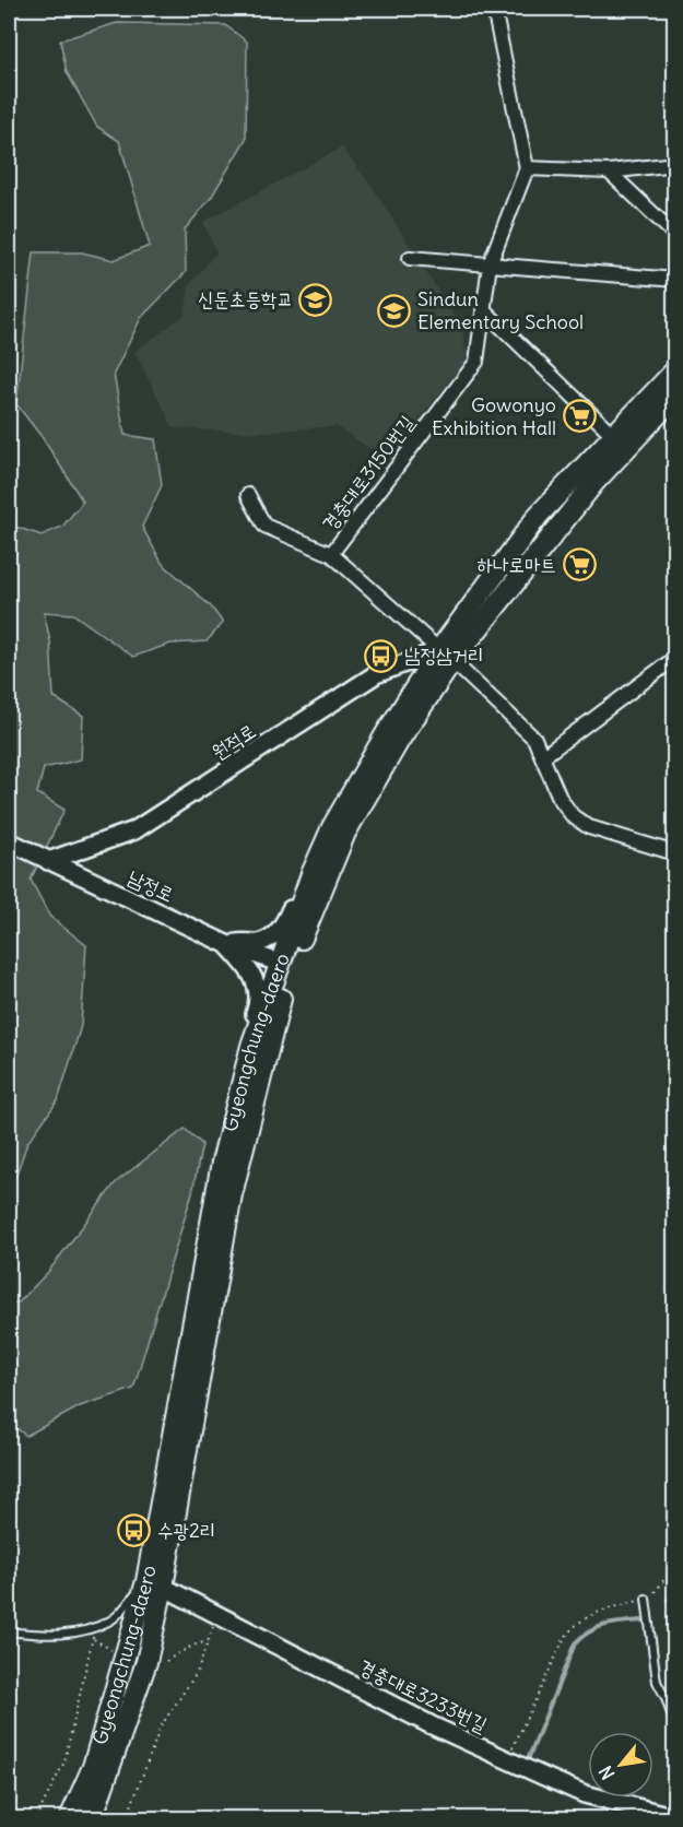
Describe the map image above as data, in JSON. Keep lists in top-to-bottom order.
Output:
{
  "streets": {
    "main road": ["Gyeongchung-daero"],
    "street": [
      "경충대로3150번길",
      "원적로",
      "남정로",
      "경충대로3233번길"
    ]
  },
  "crossings": [
    ["원적로", "남정로"],
    ["원적로", "Gyeongchung-daero"],
    ["남정로", "Gyeongchung-daero"],
    ["Gyeongchung-daero", "경충대로3233번길"]
  ],
  "places": {
    "school or university": ["신둔초등학교", "Sindun Elementary School"],
    "supermarket": ["Gowonyo Exhibition Hall", "하나로마트"],
    "bus stop": ["남정삼거리", "수광2리"]
  },
  "north": "bottom left"
}
